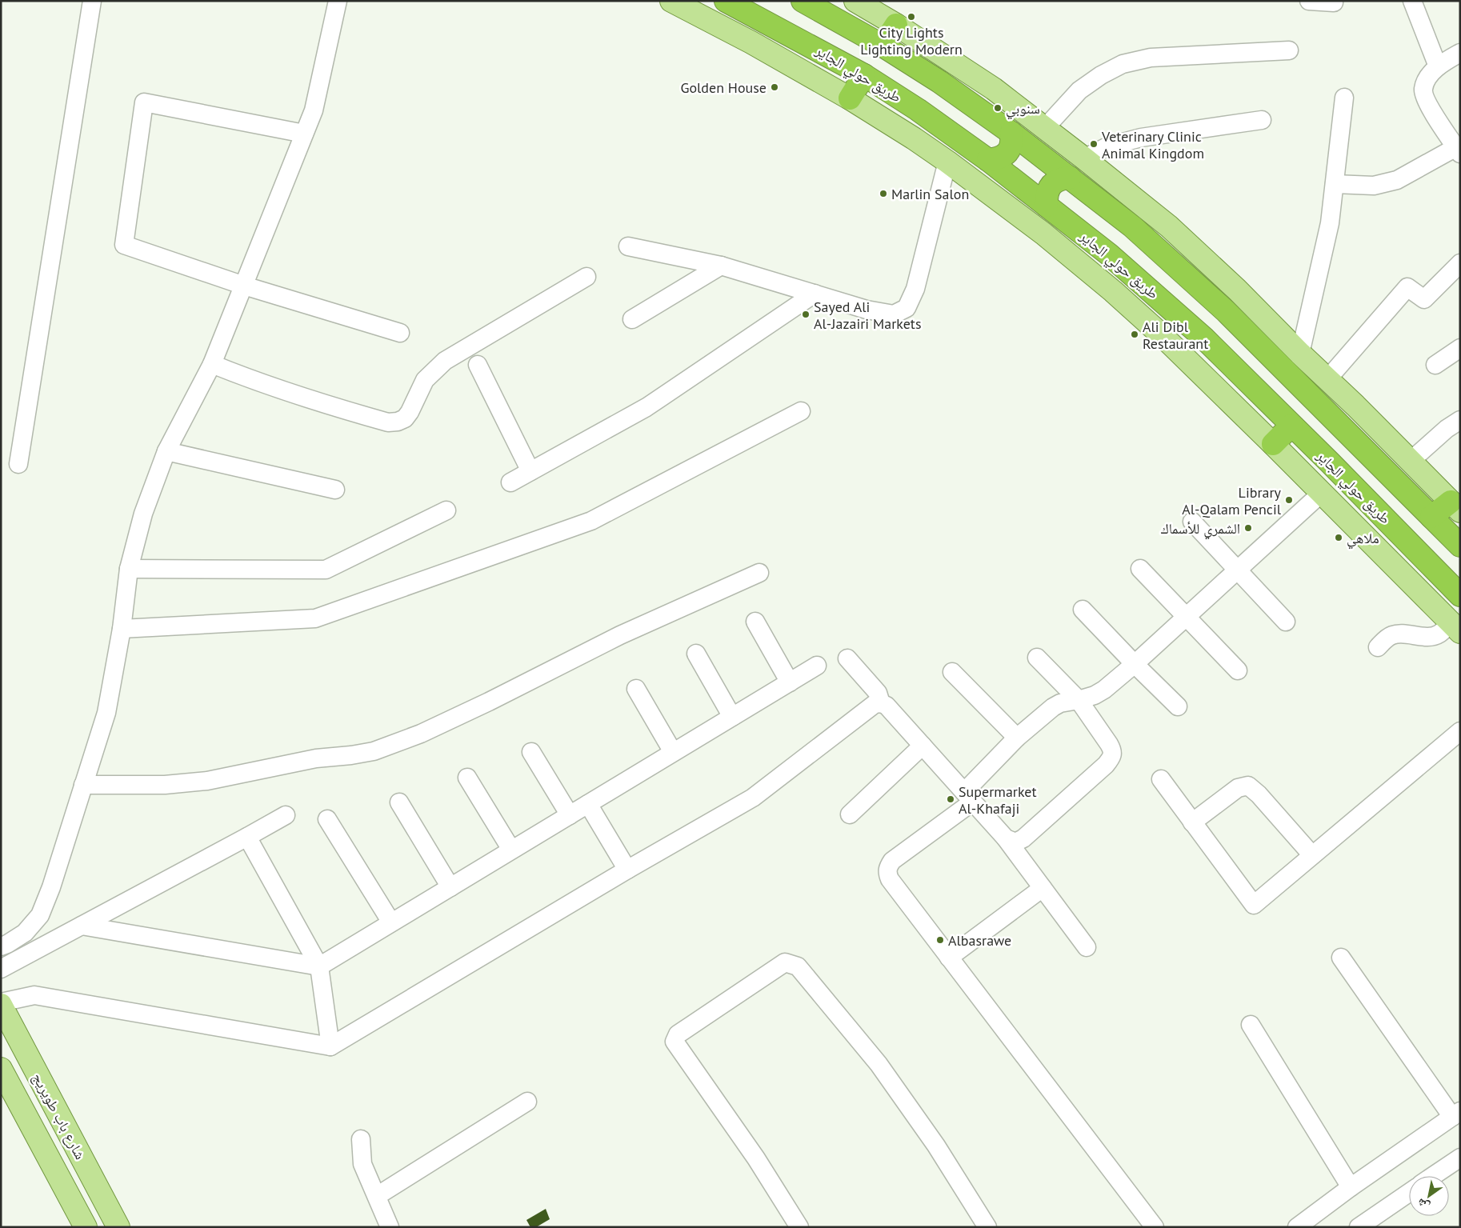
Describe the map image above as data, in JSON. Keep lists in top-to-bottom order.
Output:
{
  "streets": {
    "highway": ["طريق حولي الجاير"],
    "main road": ["شارع باب طويريج"]
  },
  "places": [
    "City Lights Lighting Modern",
    "Golden House",
    "سنوبي",
    "Veterinary Clinic Animal Kingdom",
    "Marlin Salon",
    "Sayed Ali Al-Jazairi Markets",
    "Ali Dibl Restaurant",
    "Library Al-Qalam Pencil",
    "الشمري للأسماك",
    "ملاهي",
    "Supermarket Al-Khafaji",
    "Albasrawe"
  ],
  "north": "bottom left"
}
